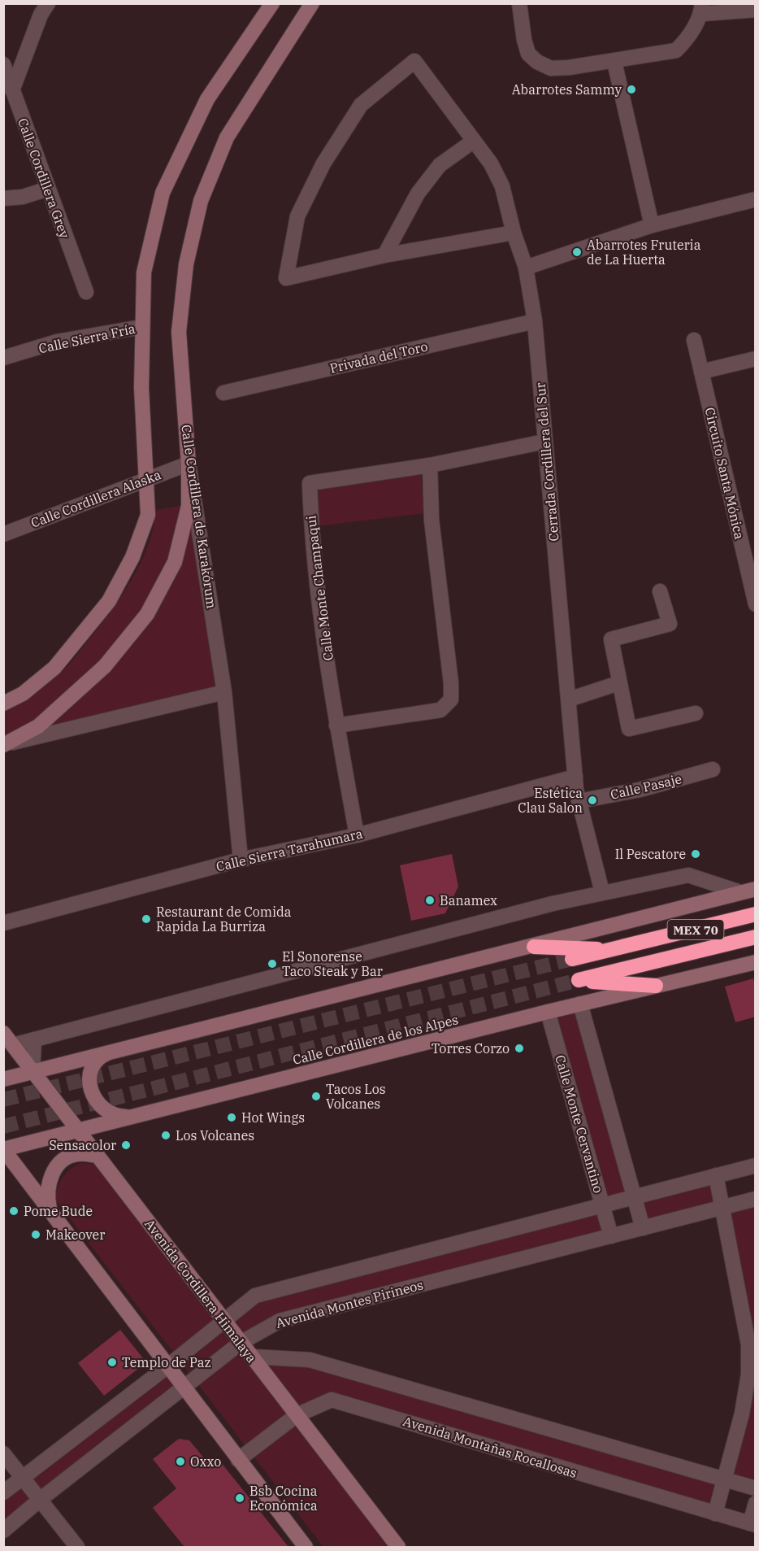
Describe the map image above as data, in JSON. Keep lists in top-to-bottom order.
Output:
{
  "streets": {
    "highway": ["MEX 70"],
    "main road": ["Calle Cordillera de Karakórum", "Calle Cordillera de los Alpes", "Avenida Cordillera Himalaya"],
    "street": [
      "Calle Cordillera Grey",
      "Calle Sierra Fría",
      "Privada del Toro",
      "Cerrada Cordillera del Sur",
      "Circuito Santa Mónica",
      "Calle Cordillera Alaska",
      "Calle Monte Champaqui",
      "Calle Pasaje",
      "Calle Sierra Tarahumara",
      "Calle Monte Cervantino",
      "Avenida Montes Pirineos",
      "Avenida Montañas Rocallosas"
    ]
  },
  "crossings": [
    ["Privada del Toro", "Cerrada Cordillera del Sur"],
    ["Cerrada Cordillera del Sur", "Calle Monte Champaqui"],
    ["Cerrada Cordillera del Sur", "Calle Pasaje"],
    ["Cerrada Cordillera del Sur", "Calle Sierra Tarahumara"],
    ["Calle Cordillera Alaska", "Calle Cordillera de Karakórum"],
    ["Calle Cordillera de Karakórum", "Calle Sierra Tarahumara"],
    ["Calle Monte Champaqui", "Calle Sierra Tarahumara"],
    ["MEX 70", "Calle Cordillera de los Alpes"],
    ["Calle Cordillera de los Alpes", "Calle Monte Cervantino"],
    ["Calle Cordillera de los Alpes", "Avenida Cordillera Himalaya"],
    ["Calle Monte Cervantino", "Avenida Montes Pirineos"],
    ["Avenida Cordillera Himalaya", "Avenida Montes Pirineos"],
    ["Avenida Cordillera Himalaya", "Avenida Montañas Rocallosas"]
  ],
  "places": [
    "Abarrotes Sammy",
    "Abarrotes Fruteria de La Huerta",
    "Estética Clau Salon",
    "Il Pescatore",
    "Banamex",
    "Restaurant de Comida Rapida La Burriza",
    "El Sonorense Taco Steak y Bar",
    "Torres Corzo",
    "Tacos Los Volcanes",
    "Hot Wings",
    "Los Volcanes",
    "Sensacolor",
    "Pome Bude",
    "Makeover",
    "Templo de Paz",
    "Oxxo",
    "Bsb Cocina Económica"
  ]
}
